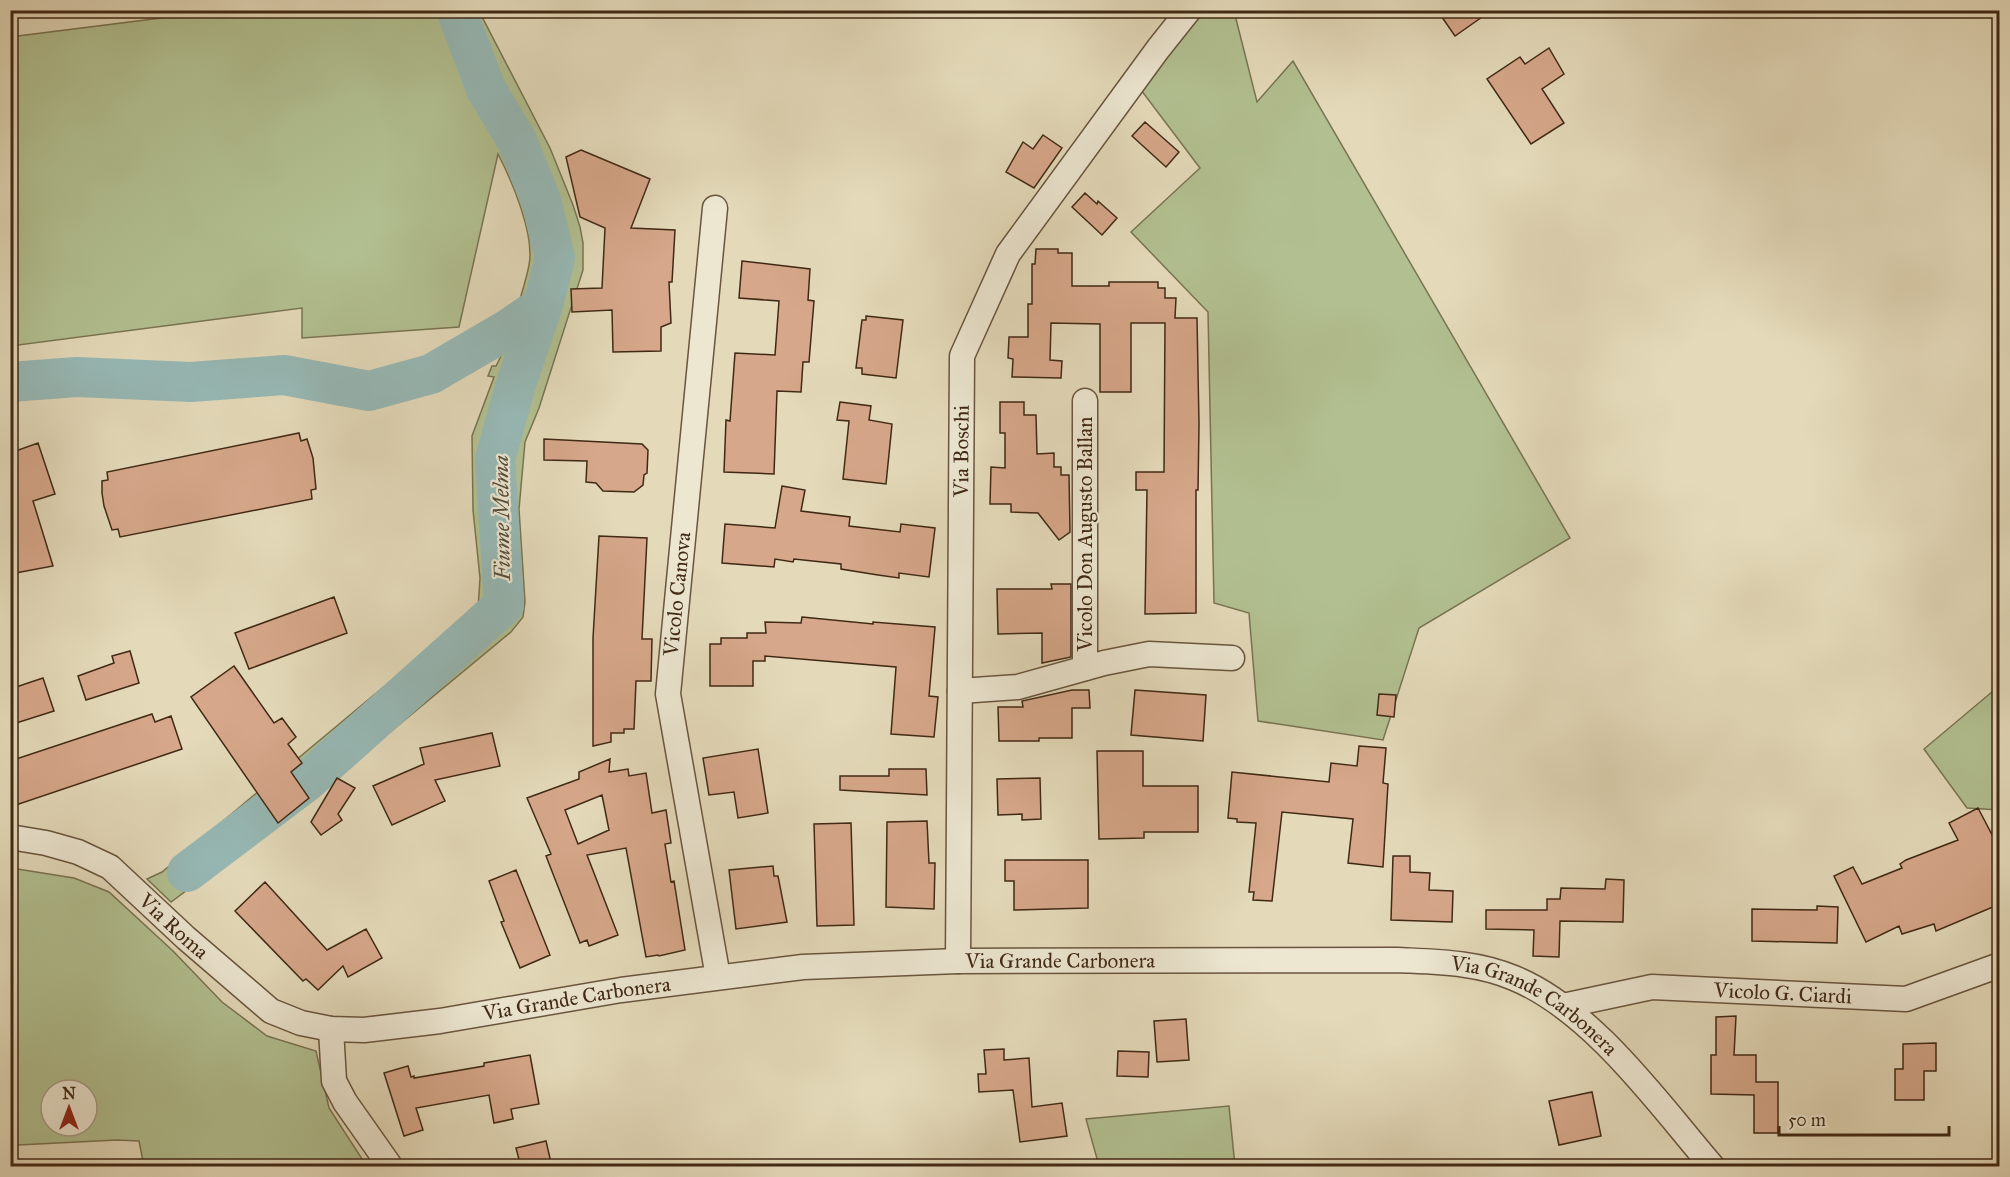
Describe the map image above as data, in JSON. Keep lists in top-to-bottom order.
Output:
{
  "streets": {
    "street": [
      "Via Boschi",
      "Vicolo Don Augusto Ballan",
      "Vicolo Canova",
      "Via Roma",
      "Via Grande Carbonera",
      "Vicolo G. Ciardi"
    ]
  },
  "crossings": [
    ["Via Boschi", "Vicolo Don Augusto Ballan"],
    ["Via Boschi", "Via Grande Carbonera"],
    ["Vicolo Canova", "Via Grande Carbonera"],
    ["Via Roma", "Via Grande Carbonera"],
    ["Via Grande Carbonera", "Vicolo G. Ciardi"]
  ],
  "water": ["Fiume Melma"],
  "scale_bar": "50 m",
  "north": "top"
}
